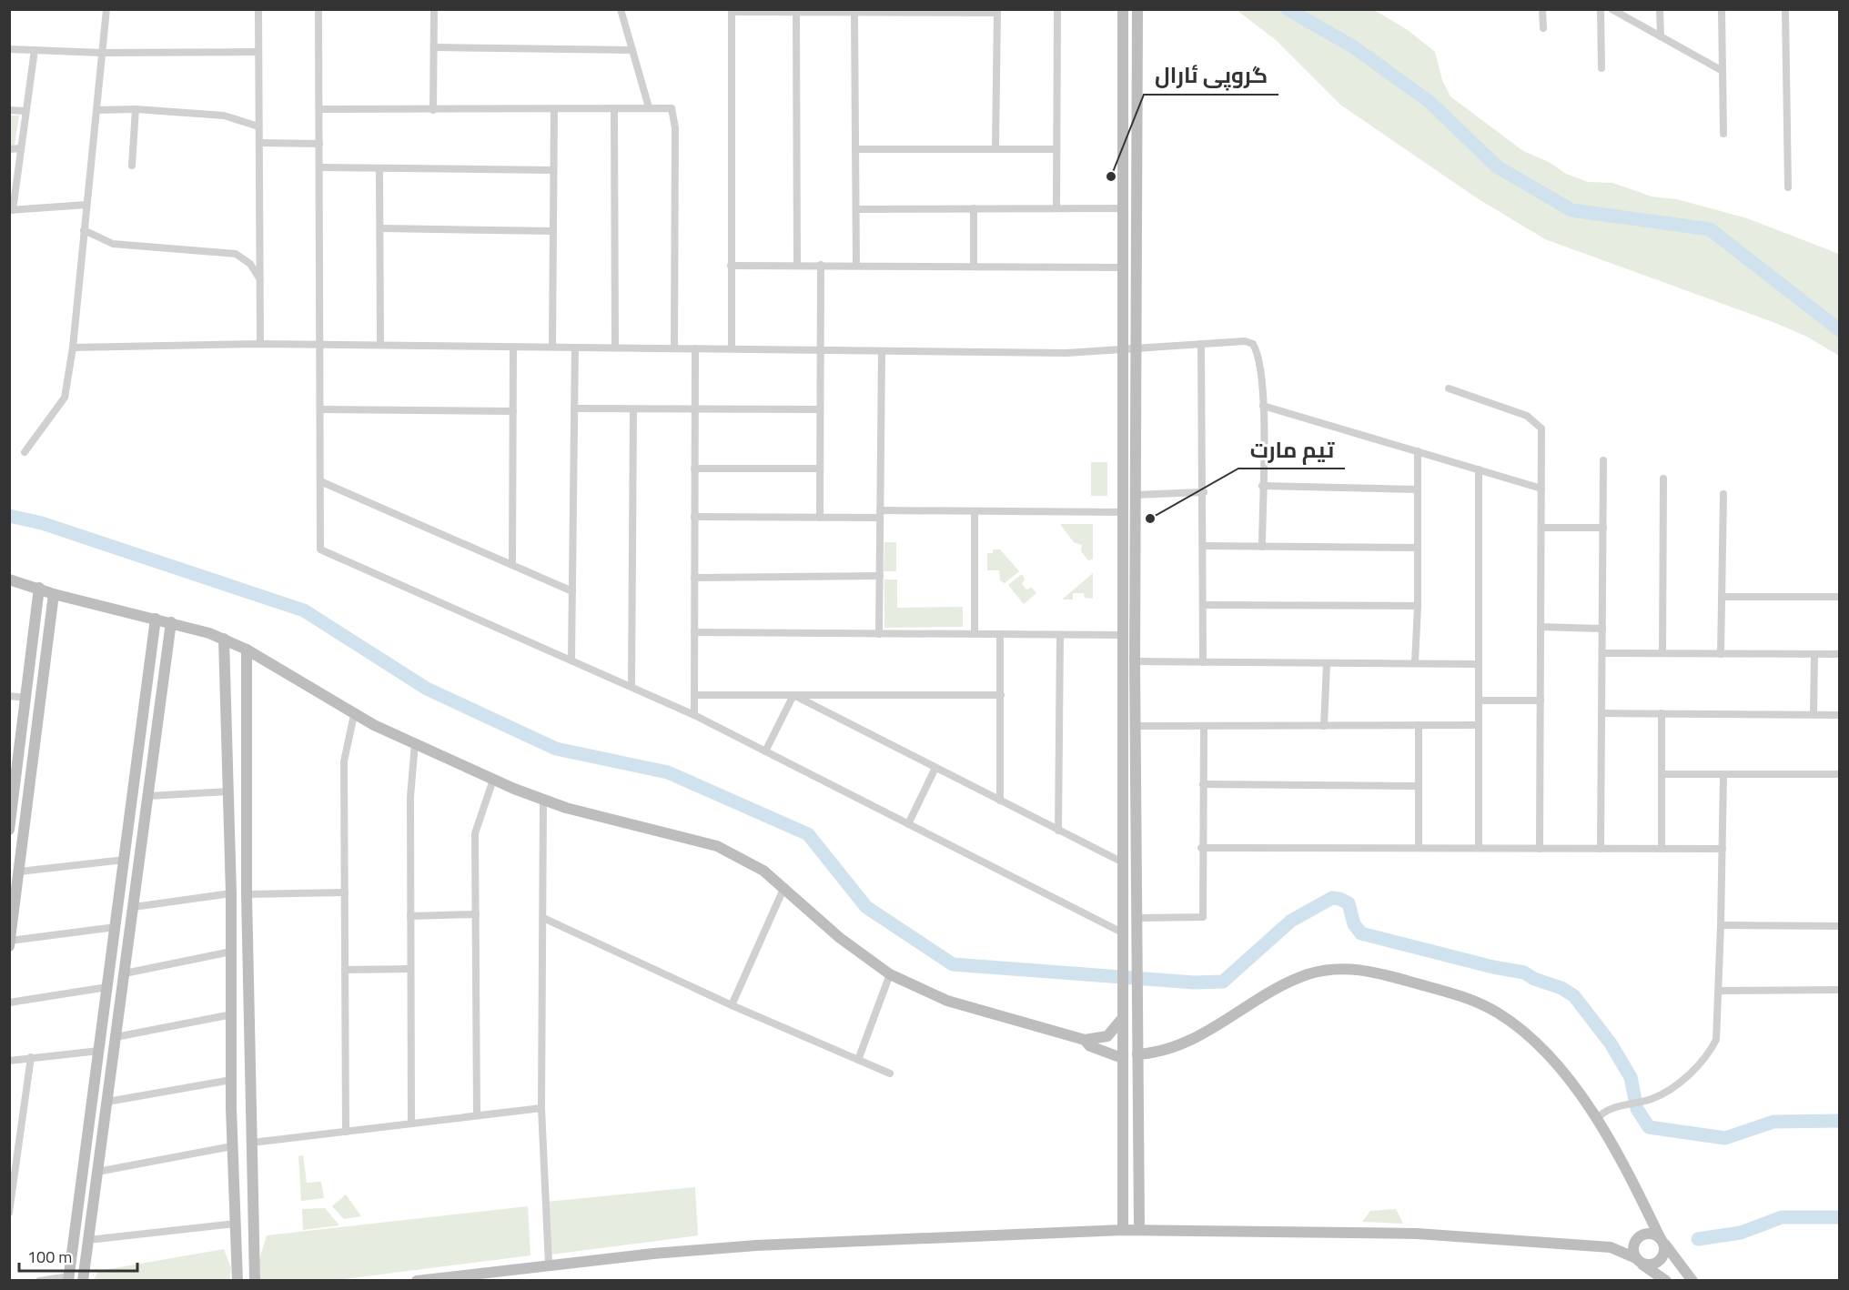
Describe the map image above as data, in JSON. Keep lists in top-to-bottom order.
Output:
{
  "places": ["گروپی ئارال", "تیم مارت"],
  "scale_bar": "100 m"
}
